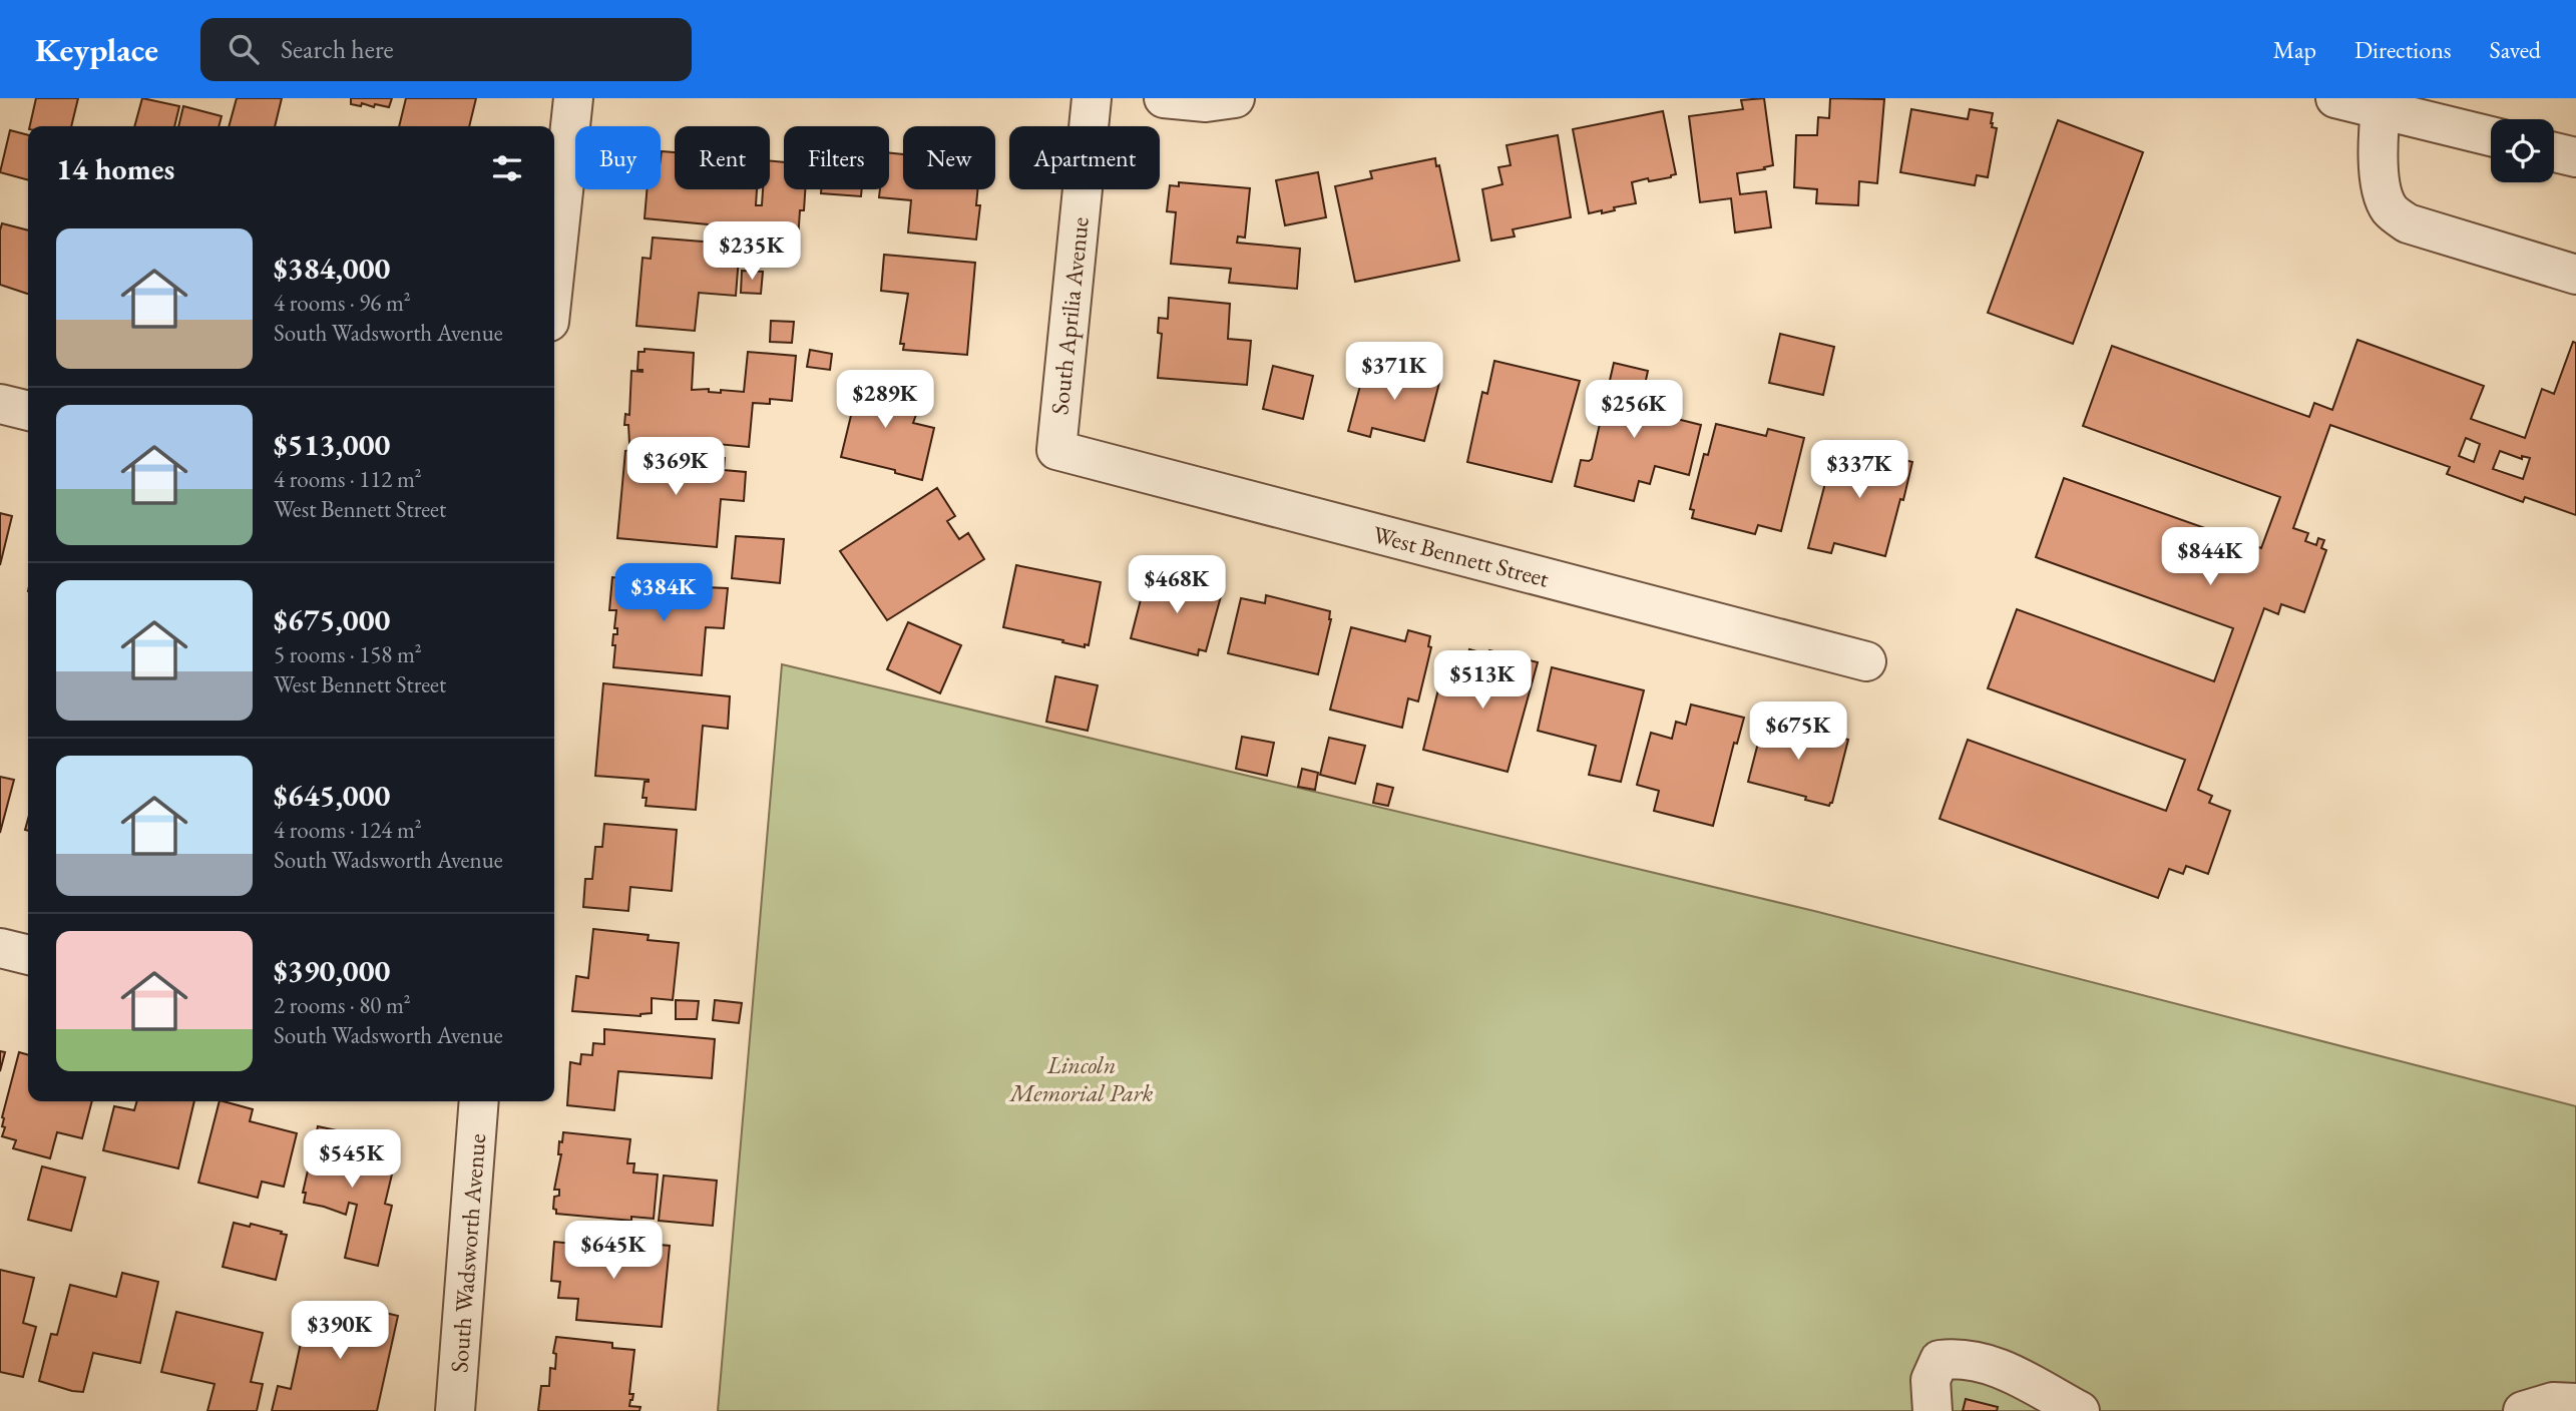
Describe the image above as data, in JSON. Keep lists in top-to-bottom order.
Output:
{
  "streets": {
    "street": ["South Aprilia Avenue", "West Bennett Street", "South Wadsworth Avenue"]
  },
  "crossings": [
    ["South Aprilia Avenue", "West Bennett Street"]
  ],
  "parks": ["Lincoln Memorial Park"],
  "page": {
    "header": "Keyplace",
    "search": "Search here",
    "nav": ["Map", "Directions", "Saved"],
    "chip": [
      "Buy",
      "Rent",
      "Filters",
      "New",
      "Apartment"
    ],
    "heading": "14 homes",
    "list": [
      {
        "name": "$384,000",
        "note": "4 rooms · 96 m² · South Wadsworth Avenue"
      },
      {
        "name": "$513,000",
        "note": "4 rooms · 112 m² · West Bennett Street"
      },
      {
        "name": "$675,000",
        "note": "5 rooms · 158 m² · West Bennett Street"
      },
      {
        "name": "$645,000",
        "note": "4 rooms · 124 m² · South Wadsworth Avenue"
      },
      {
        "name": "$390,000",
        "note": "2 rooms · 80 m² · South Wadsworth Avenue"
      }
    ],
    "price": [
      "$235K",
      "$371K",
      "$289K",
      "$256K",
      "$369K",
      "$337K",
      "$844K",
      "$468K",
      "$384K",
      "$513K",
      "$675K",
      "$545K",
      "$645K",
      "$390K"
    ]
  }
}
